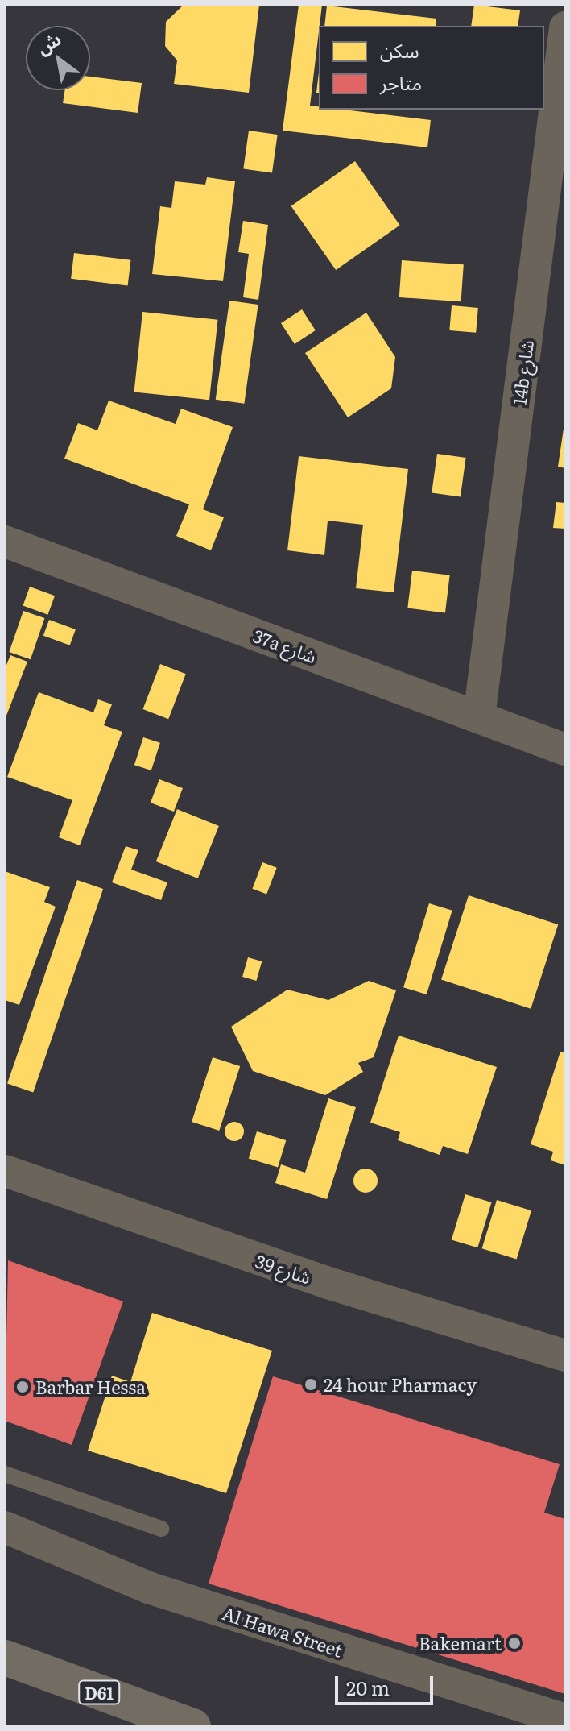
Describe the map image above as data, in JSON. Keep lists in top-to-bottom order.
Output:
{
  "streets": {
    "main road": ["D61"],
    "street": [
      "14b شارع",
      "37a شارع",
      "شارع 39",
      "Al Hawa Street"
    ]
  },
  "crossings": [
    ["14b شارع", "37a شارع"]
  ],
  "places": ["24 hour Pharmacy", "Barbar Hessa", "Bakemart"],
  "legend": ["سكن", "متاجر"],
  "scale_bar": "20 m",
  "north": "top left"
}
